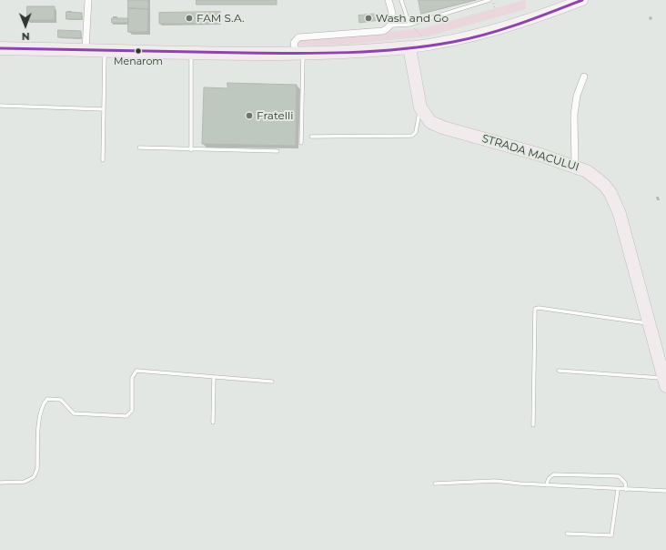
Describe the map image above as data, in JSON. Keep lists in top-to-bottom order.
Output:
{
  "streets": {
    "highway": ["STRADA MACULUI"]
  },
  "places": [
    "FAM S.A.",
    "Wash and Go",
    "Menarom",
    "Fratelli"
  ],
  "north": "bottom"
}
